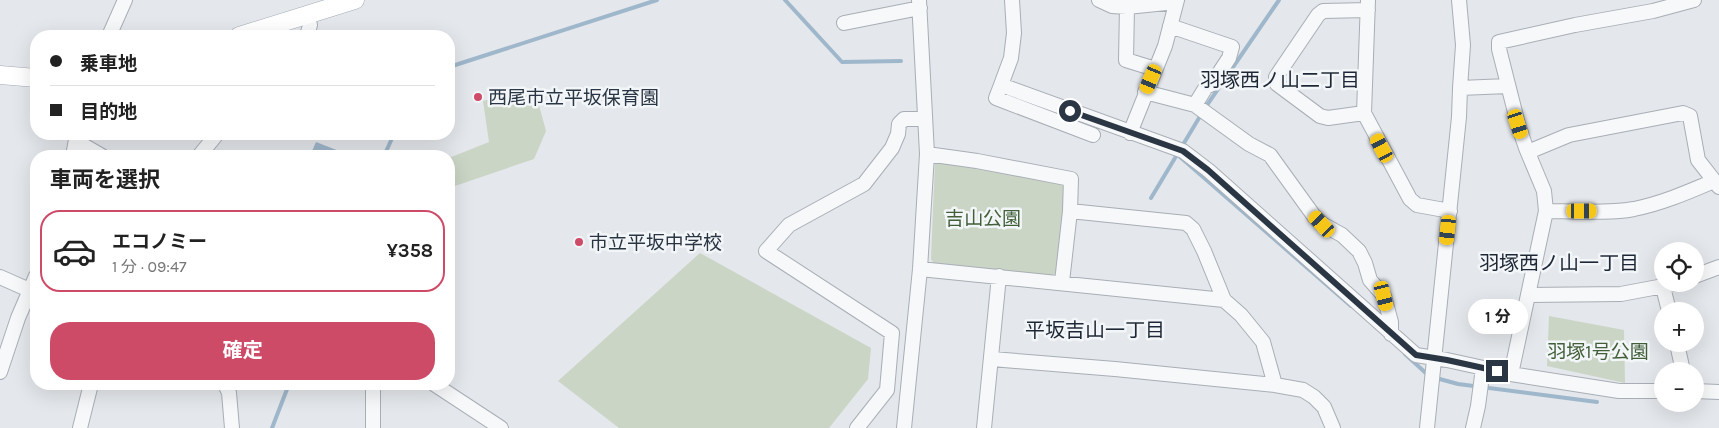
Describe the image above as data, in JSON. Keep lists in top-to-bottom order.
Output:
{
  "districts": ["羽塚西ノ山二丁目", "羽塚西ノ山一丁目", "平坂吉山一丁目"],
  "parks": ["吉山公園", "羽塚1号公園"],
  "places": ["西尾市立平坂保育園", "市立平坂中学校"],
  "page": {
    "banner": ["乗車地", "目的地"],
    "heading": "車両を選択",
    "list": [
      {
        "name": "エコノミー",
        "note": "1 分 · 09:47",
        "value": "¥358"
      }
    ],
    "map_buttons": ["+", "−"],
    "bubble": "1 分",
    "buttons": "確定"
  }
}
